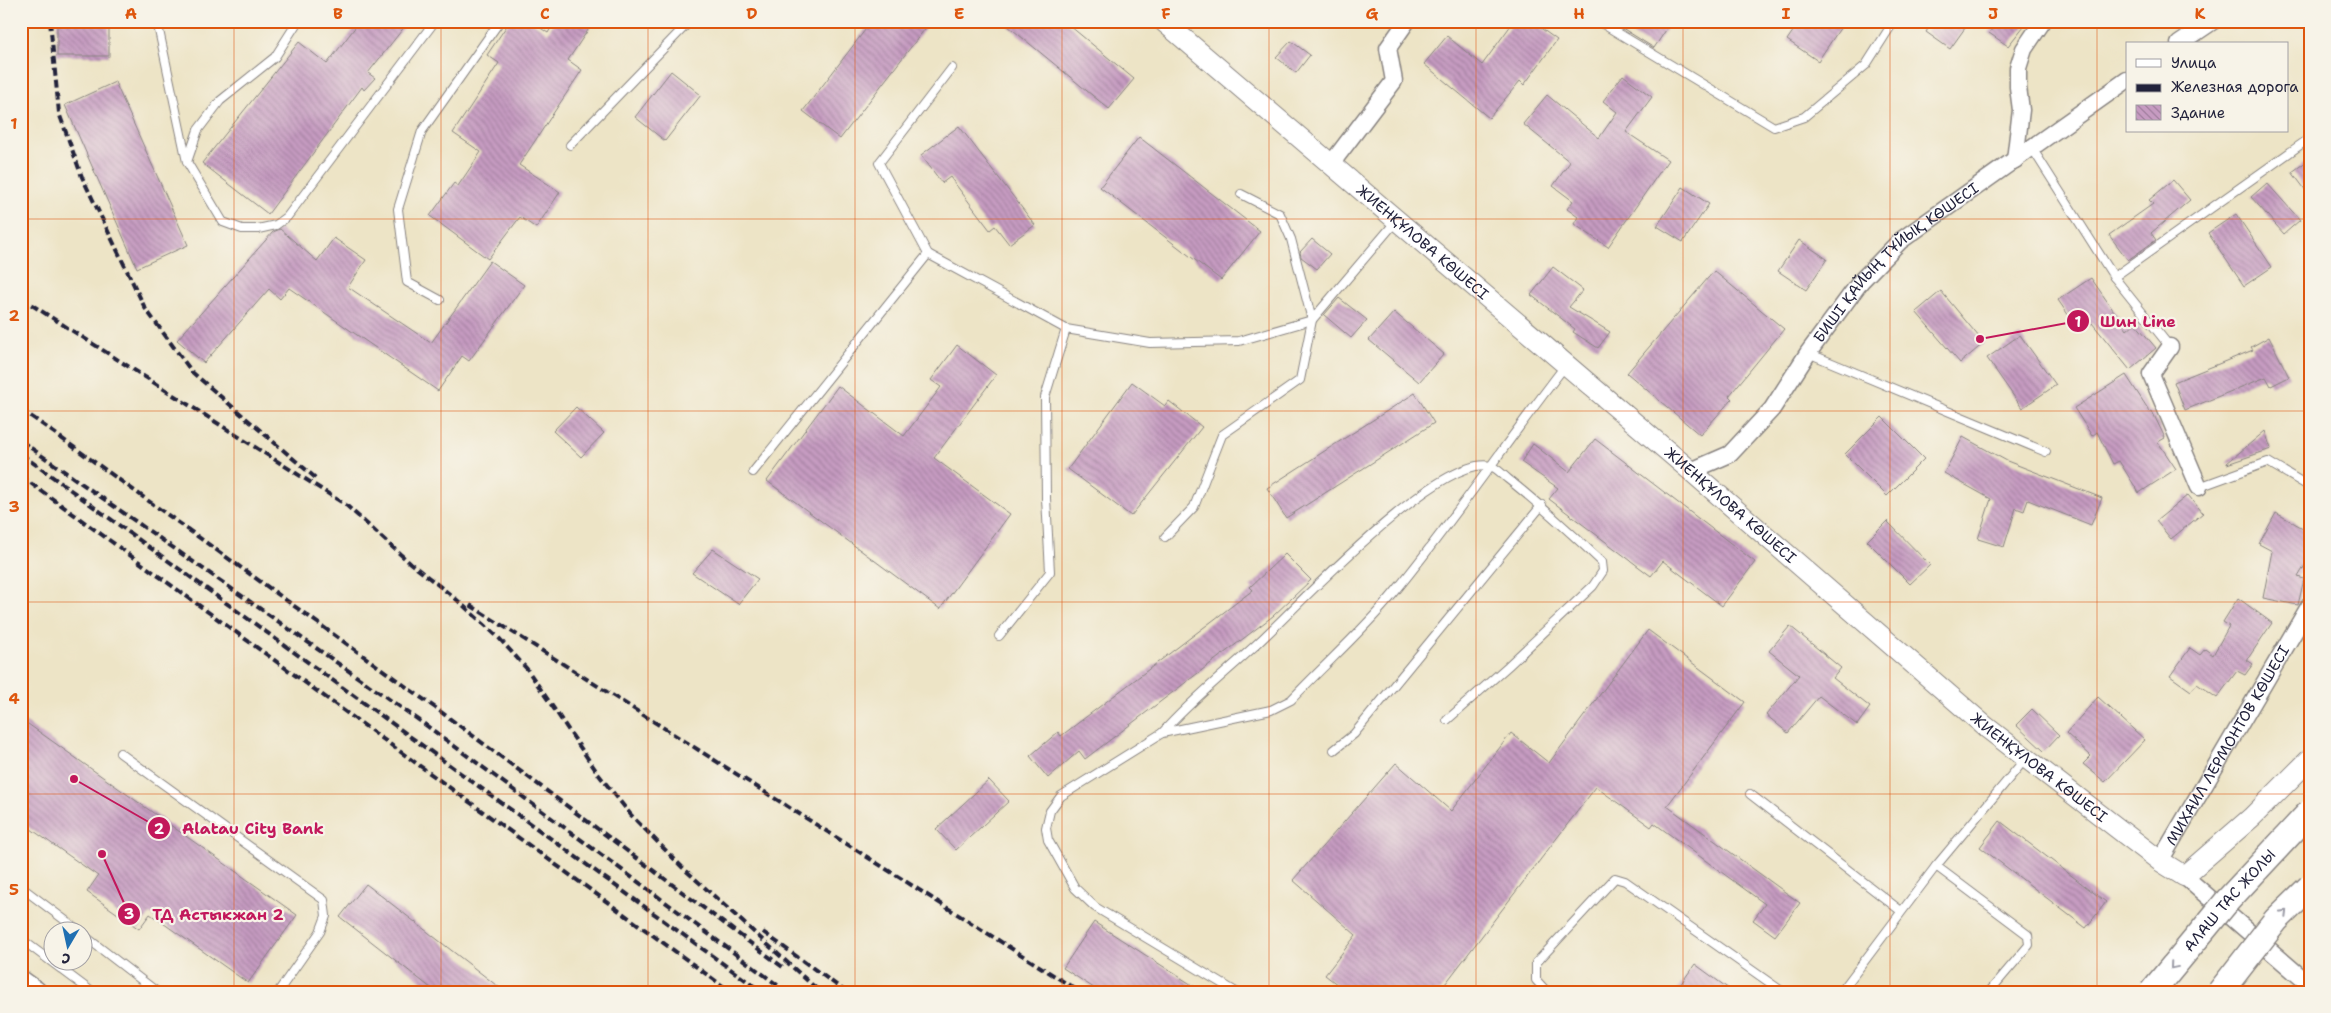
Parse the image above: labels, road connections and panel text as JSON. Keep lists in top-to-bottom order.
{
  "streets": {
    "main road": ["АЛАШ ТАС ЖОЛЫ"],
    "street": ["ЖИЕНҚҰЛОВА КӨШЕСІ", "БИШІ ҚАЙЫҢ ТҰЙЫҚ КӨШЕСІ", "МИХАИЛ ЛЕРМОНТОВ КӨШЕСІ"]
  },
  "crossings": [
    ["ЖИЕНҚҰЛОВА КӨШЕСІ", "БИШІ ҚАЙЫҢ ТҰЙЫҚ КӨШЕСІ"],
    ["ЖИЕНҚҰЛОВА КӨШЕСІ", "МИХАИЛ ЛЕРМОНТОВ КӨШЕСІ"]
  ],
  "places": ["Шин Line", "Alatau City Bank", "ТД Астыкжан 2"],
  "legend": ["Улица", "Железная дорога", "Здание"],
  "north": "bottom",
  "grid": {
    "columns": [
      "A",
      "B",
      "C",
      "D",
      "E",
      "F",
      "G",
      "H",
      "I",
      "J",
      "K"
    ],
    "rows": [
      "1",
      "2",
      "3",
      "4",
      "5"
    ]
  }
}
